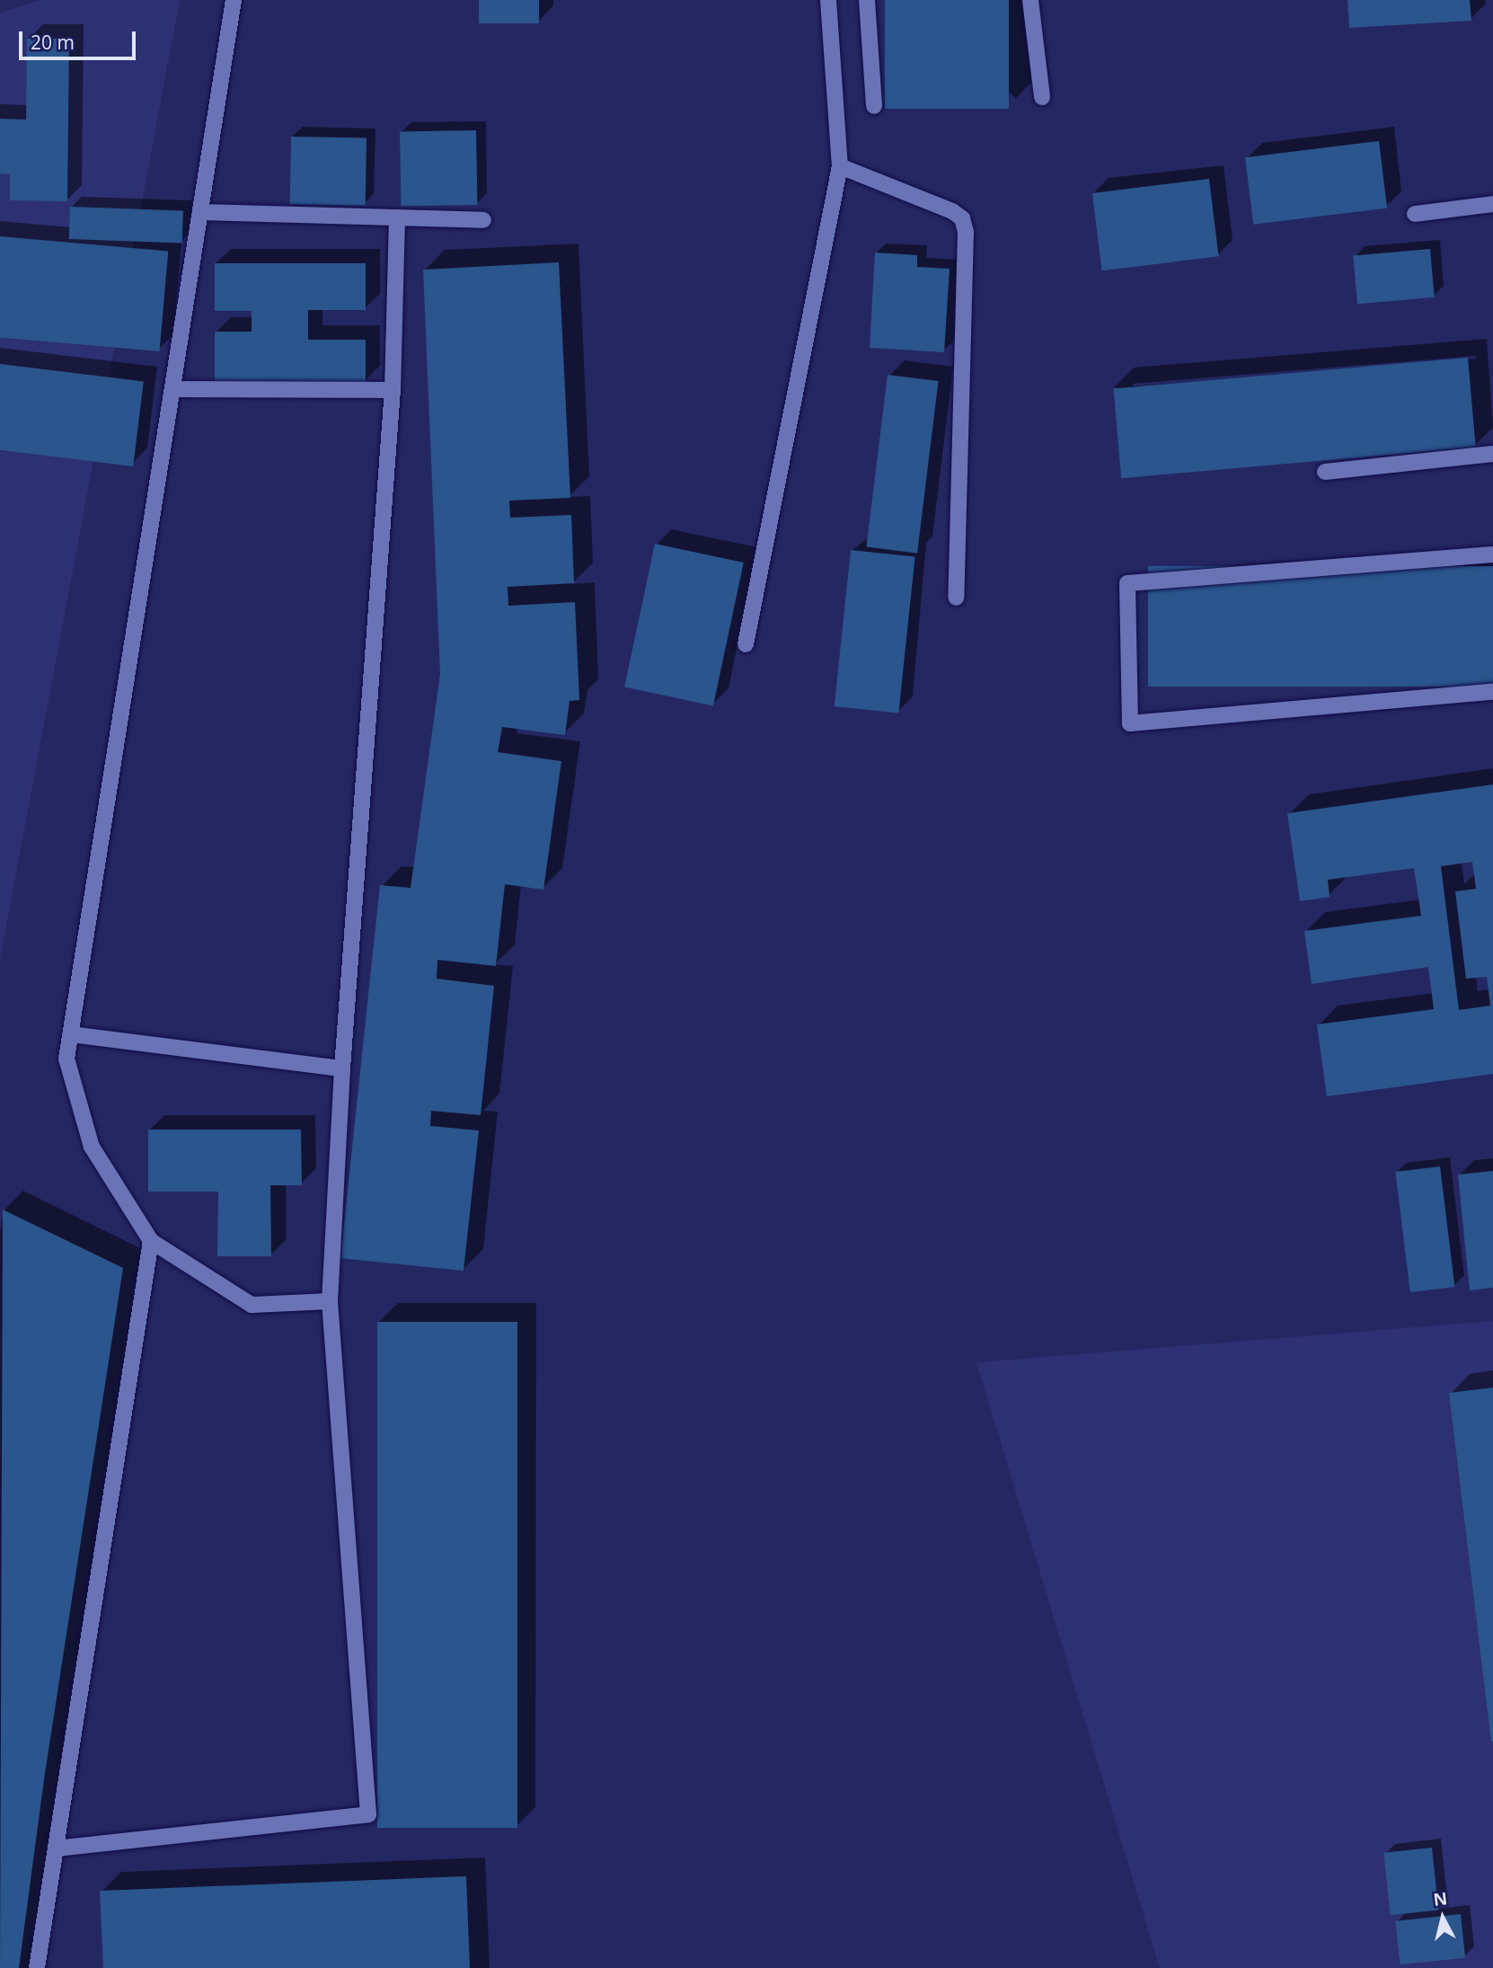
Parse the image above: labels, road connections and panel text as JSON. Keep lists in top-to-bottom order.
{
  "scale_bar": "20 m",
  "north": "top"
}
